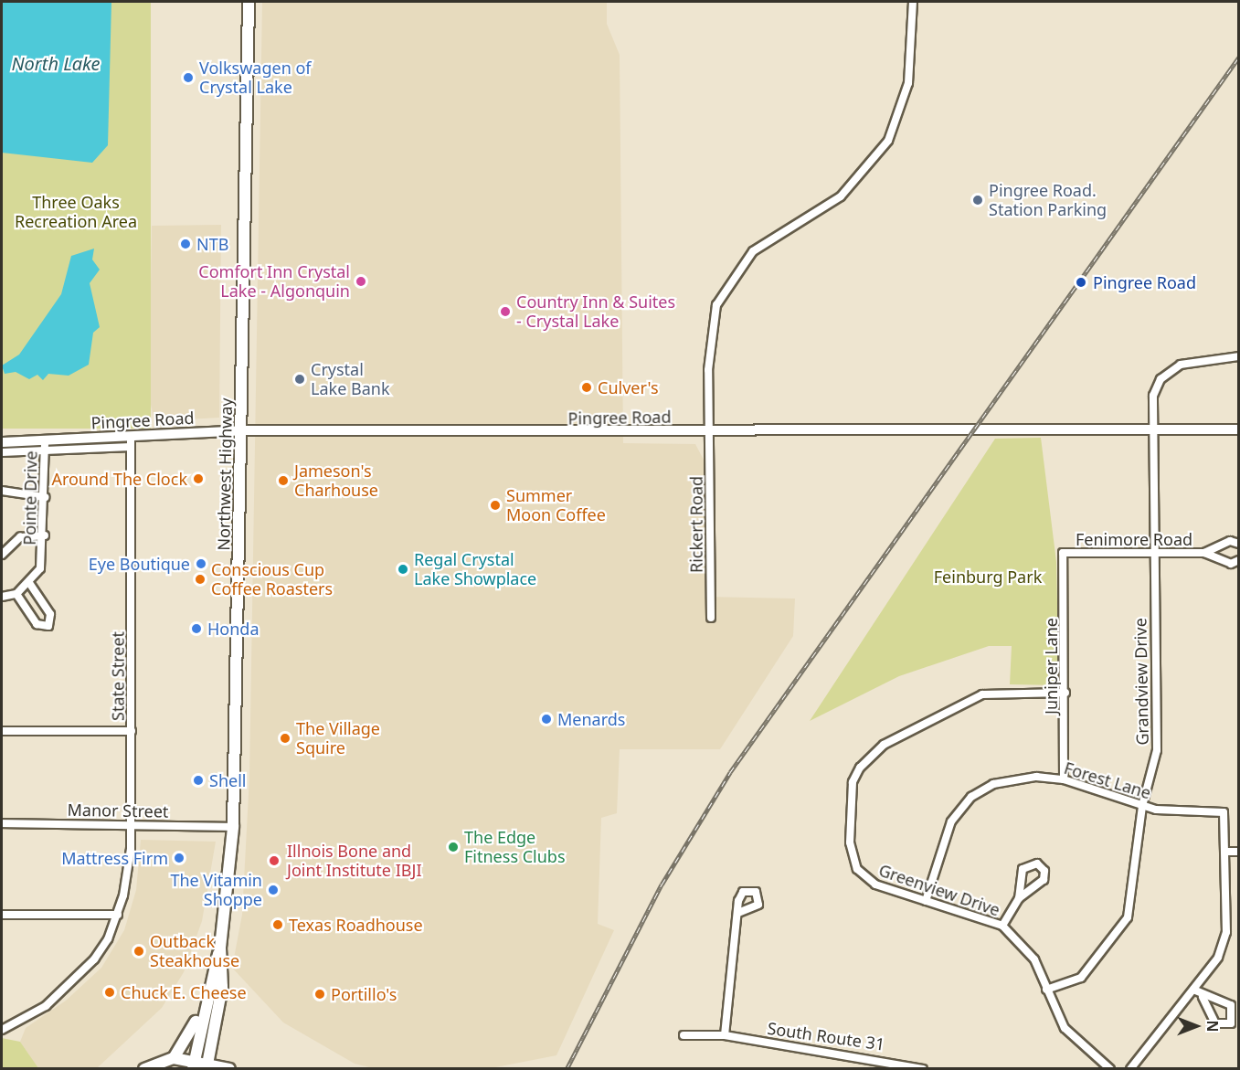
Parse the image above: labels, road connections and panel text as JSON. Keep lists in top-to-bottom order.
{
  "streets": {
    "main road": ["Northwest Highway"],
    "street": [
      "Pingree Road",
      "Pointe Drive",
      "Rickert Road",
      "Fenimore Road",
      "Juniper Lane",
      "State Street",
      "Grandview Drive",
      "Forest Lane",
      "Manor Street",
      "Greenview Drive",
      "South Route 31"
    ]
  },
  "crossings": [
    ["Pingree Road", "Northwest Highway"],
    ["Pingree Road", "Pointe Drive"],
    ["Pingree Road", "Rickert Road"],
    ["Pingree Road", "State Street"],
    ["Pingree Road", "Grandview Drive"],
    ["Northwest Highway", "Manor Street"],
    ["Fenimore Road", "Juniper Lane"],
    ["Fenimore Road", "Grandview Drive"],
    ["Juniper Lane", "Forest Lane"],
    ["Juniper Lane", "Greenview Drive"],
    ["State Street", "Manor Street"],
    ["Grandview Drive", "Forest Lane"],
    ["Grandview Drive", "Greenview Drive"],
    ["Forest Lane", "Greenview Drive"]
  ],
  "water": ["North Lake"],
  "parks": ["Three Oaks Recreation Area", "Feinburg Park"],
  "places": [
    "Volkswagen of Crystal Lake",
    "Pingree Road. Station Parking",
    "NTB",
    "Comfort Inn Crystal Lake - Algonquin",
    "Pingree Road",
    "Country Inn & Suites - Crystal Lake",
    "Crystal Lake Bank",
    "Culver's",
    "Around The Clock",
    "Jameson's Charhouse",
    "Summer Moon Coffee",
    "Eye Boutique",
    "Regal Crystal Lake Showplace",
    "Conscious Cup Coffee Roasters",
    "Honda",
    "Menards",
    "The Village Squire",
    "Shell",
    "The Edge Fitness Clubs",
    "Mattress Firm",
    "Illnois Bone and Joint Institute IBJI",
    "The Vitamin Shoppe",
    "Texas Roadhouse",
    "Outback Steakhouse",
    "Chuck E. Cheese",
    "Portillo's"
  ],
  "north": "right"
}
